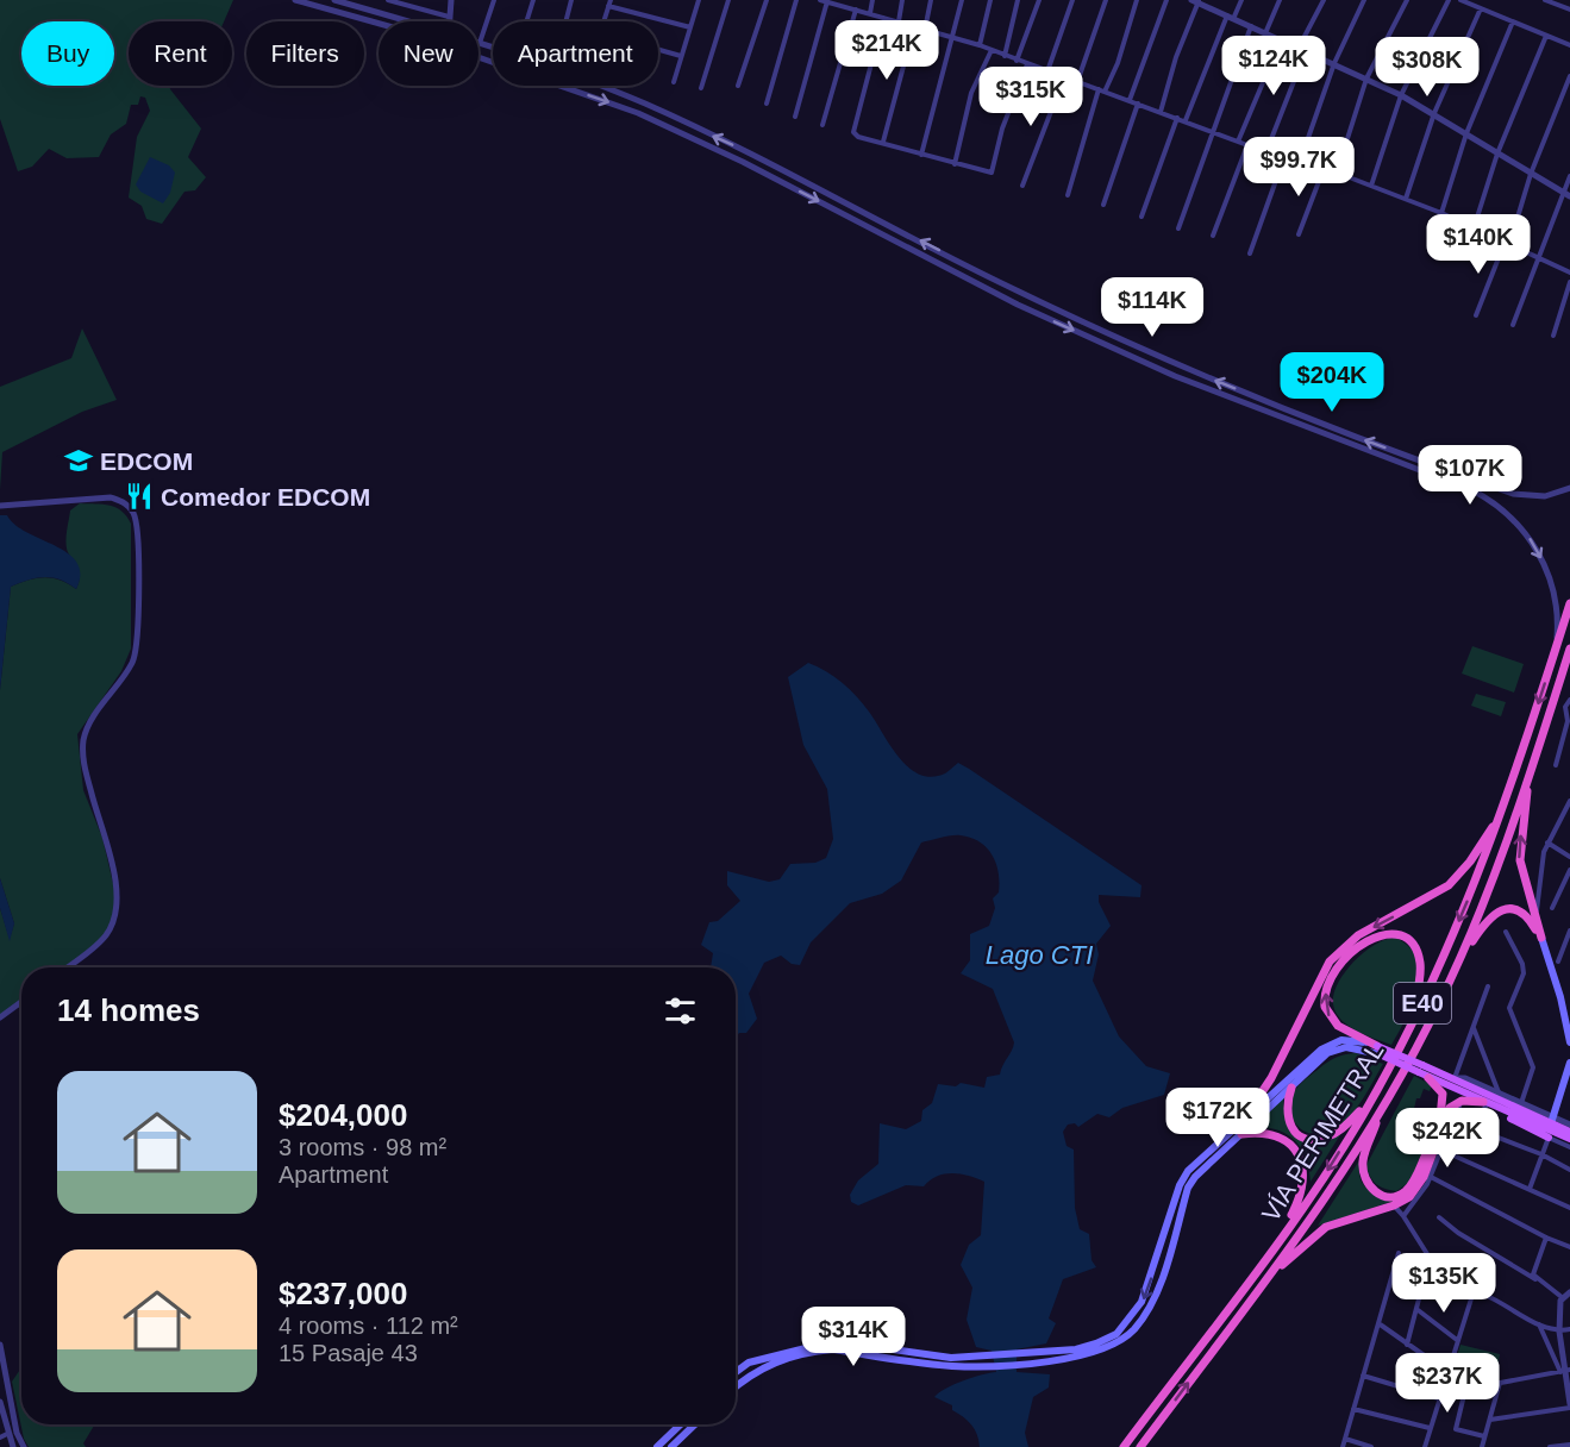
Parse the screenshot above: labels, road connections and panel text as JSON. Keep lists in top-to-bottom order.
{
  "streets": {
    "highway": ["E40", "VÍA PERIMETRAL"]
  },
  "water": ["Lago CTI"],
  "places": {
    "school or university": ["EDCOM"],
    "restaurant": ["Comedor EDCOM"]
  },
  "page": {
    "price": [
      "$214K",
      "$124K",
      "$308K",
      "$315K",
      "$99.7K",
      "$140K",
      "$114K",
      "$204K",
      "$107K",
      "$172K",
      "$242K",
      "$135K",
      "$314K",
      "$237K"
    ],
    "chip": [
      "Buy",
      "Rent",
      "Filters",
      "New",
      "Apartment"
    ],
    "heading": "14 homes",
    "list": [
      {
        "name": "$204,000",
        "note": "3 rooms · 98 m² · Apartment"
      },
      {
        "name": "$237,000",
        "note": "4 rooms · 112 m² · 15 Pasaje 43"
      }
    ]
  }
}
